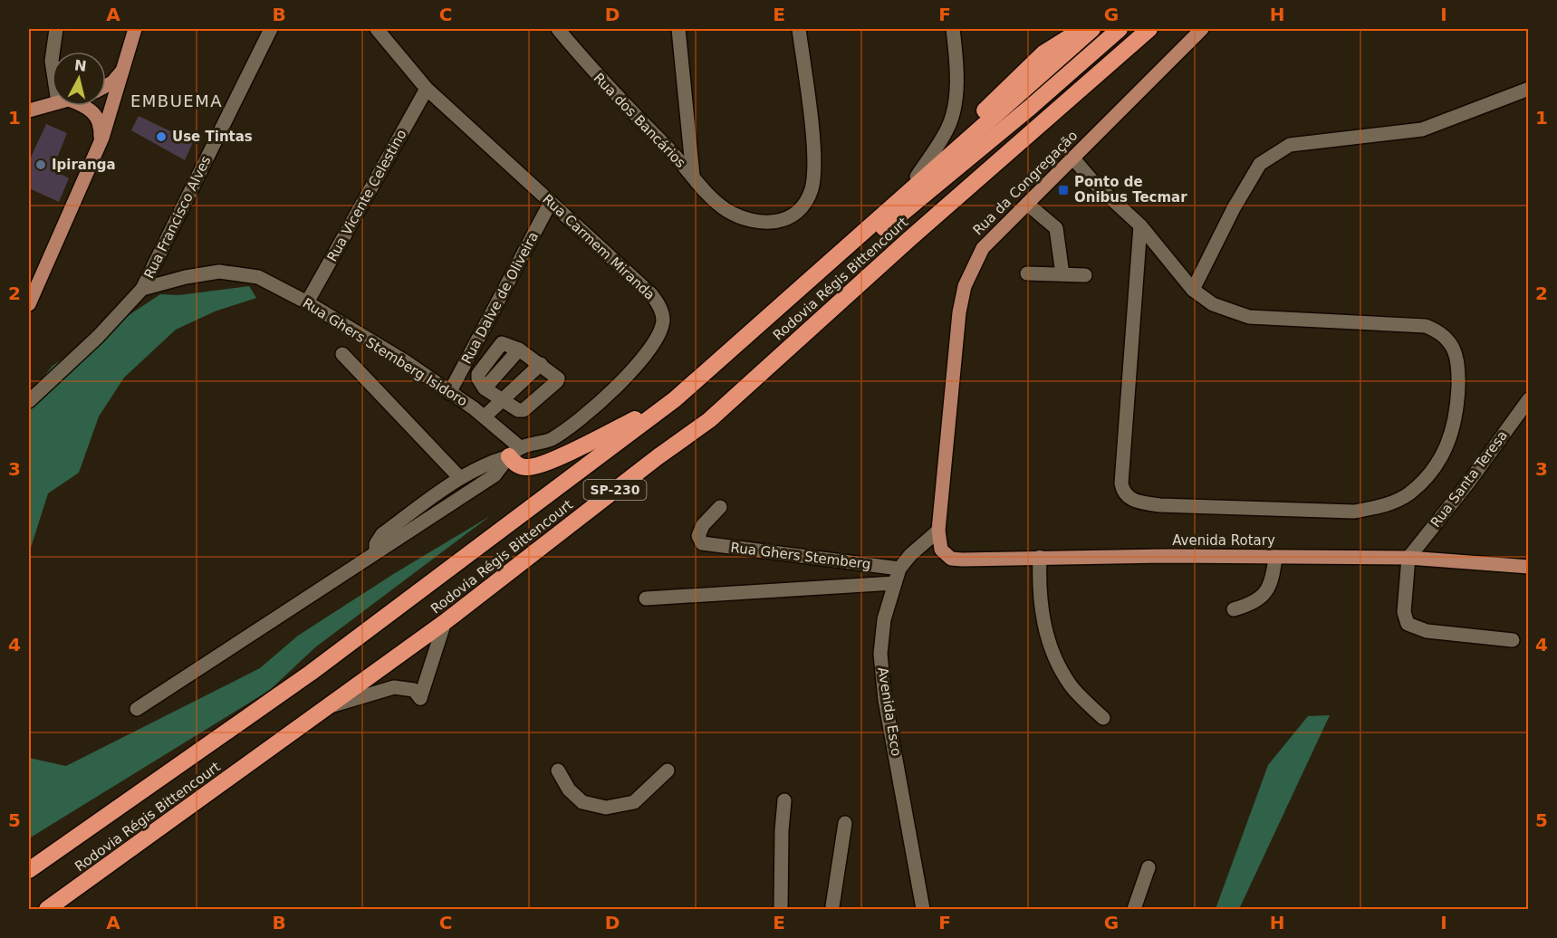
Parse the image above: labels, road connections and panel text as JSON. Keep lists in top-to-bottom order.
{
  "streets": {
    "highway": ["Rodovia Régis Bittencourt", "SP-230"],
    "main road": ["Rua da Congregação", "Avenida Rotary"],
    "street": [
      "Rua dos Bancários",
      "Rua Vicente Celestino",
      "Rua Francisco Alves",
      "Rua Carmem Miranda",
      "Rua Dalve de Oliveira",
      "Rua Ghers Stemberg Isidoro",
      "Rua Santa Teresa",
      "Rua Ghers Stemberg",
      "Avenida Esco"
    ]
  },
  "crossings": [
    ["Rua da Congregação", "Avenida Rotary"],
    ["Rua da Congregação", "Avenida Esco"],
    ["Rua Vicente Celestino", "Rua Carmem Miranda"],
    ["Rua Vicente Celestino", "Rua Ghers Stemberg Isidoro"],
    ["Rua Francisco Alves", "Rua Ghers Stemberg Isidoro"],
    ["Rua Carmem Miranda", "Rua Dalve de Oliveira"],
    ["Rua Carmem Miranda", "Rua Ghers Stemberg Isidoro"],
    ["Rua Dalve de Oliveira", "Rua Ghers Stemberg Isidoro"],
    ["Rua Santa Teresa", "Avenida Rotary"],
    ["Avenida Rotary", "Avenida Esco"],
    ["Rua Ghers Stemberg", "Avenida Esco"]
  ],
  "districts": ["EMBUEMA"],
  "places": {
    "other": ["Use Tintas", "Ipiranga"],
    "transit": ["Ponto de Onibus Tecmar"]
  },
  "north": "top",
  "grid": {
    "columns": [
      "A",
      "B",
      "C",
      "D",
      "E",
      "F",
      "G",
      "H",
      "I"
    ],
    "rows": [
      "1",
      "2",
      "3",
      "4",
      "5"
    ]
  }
}
